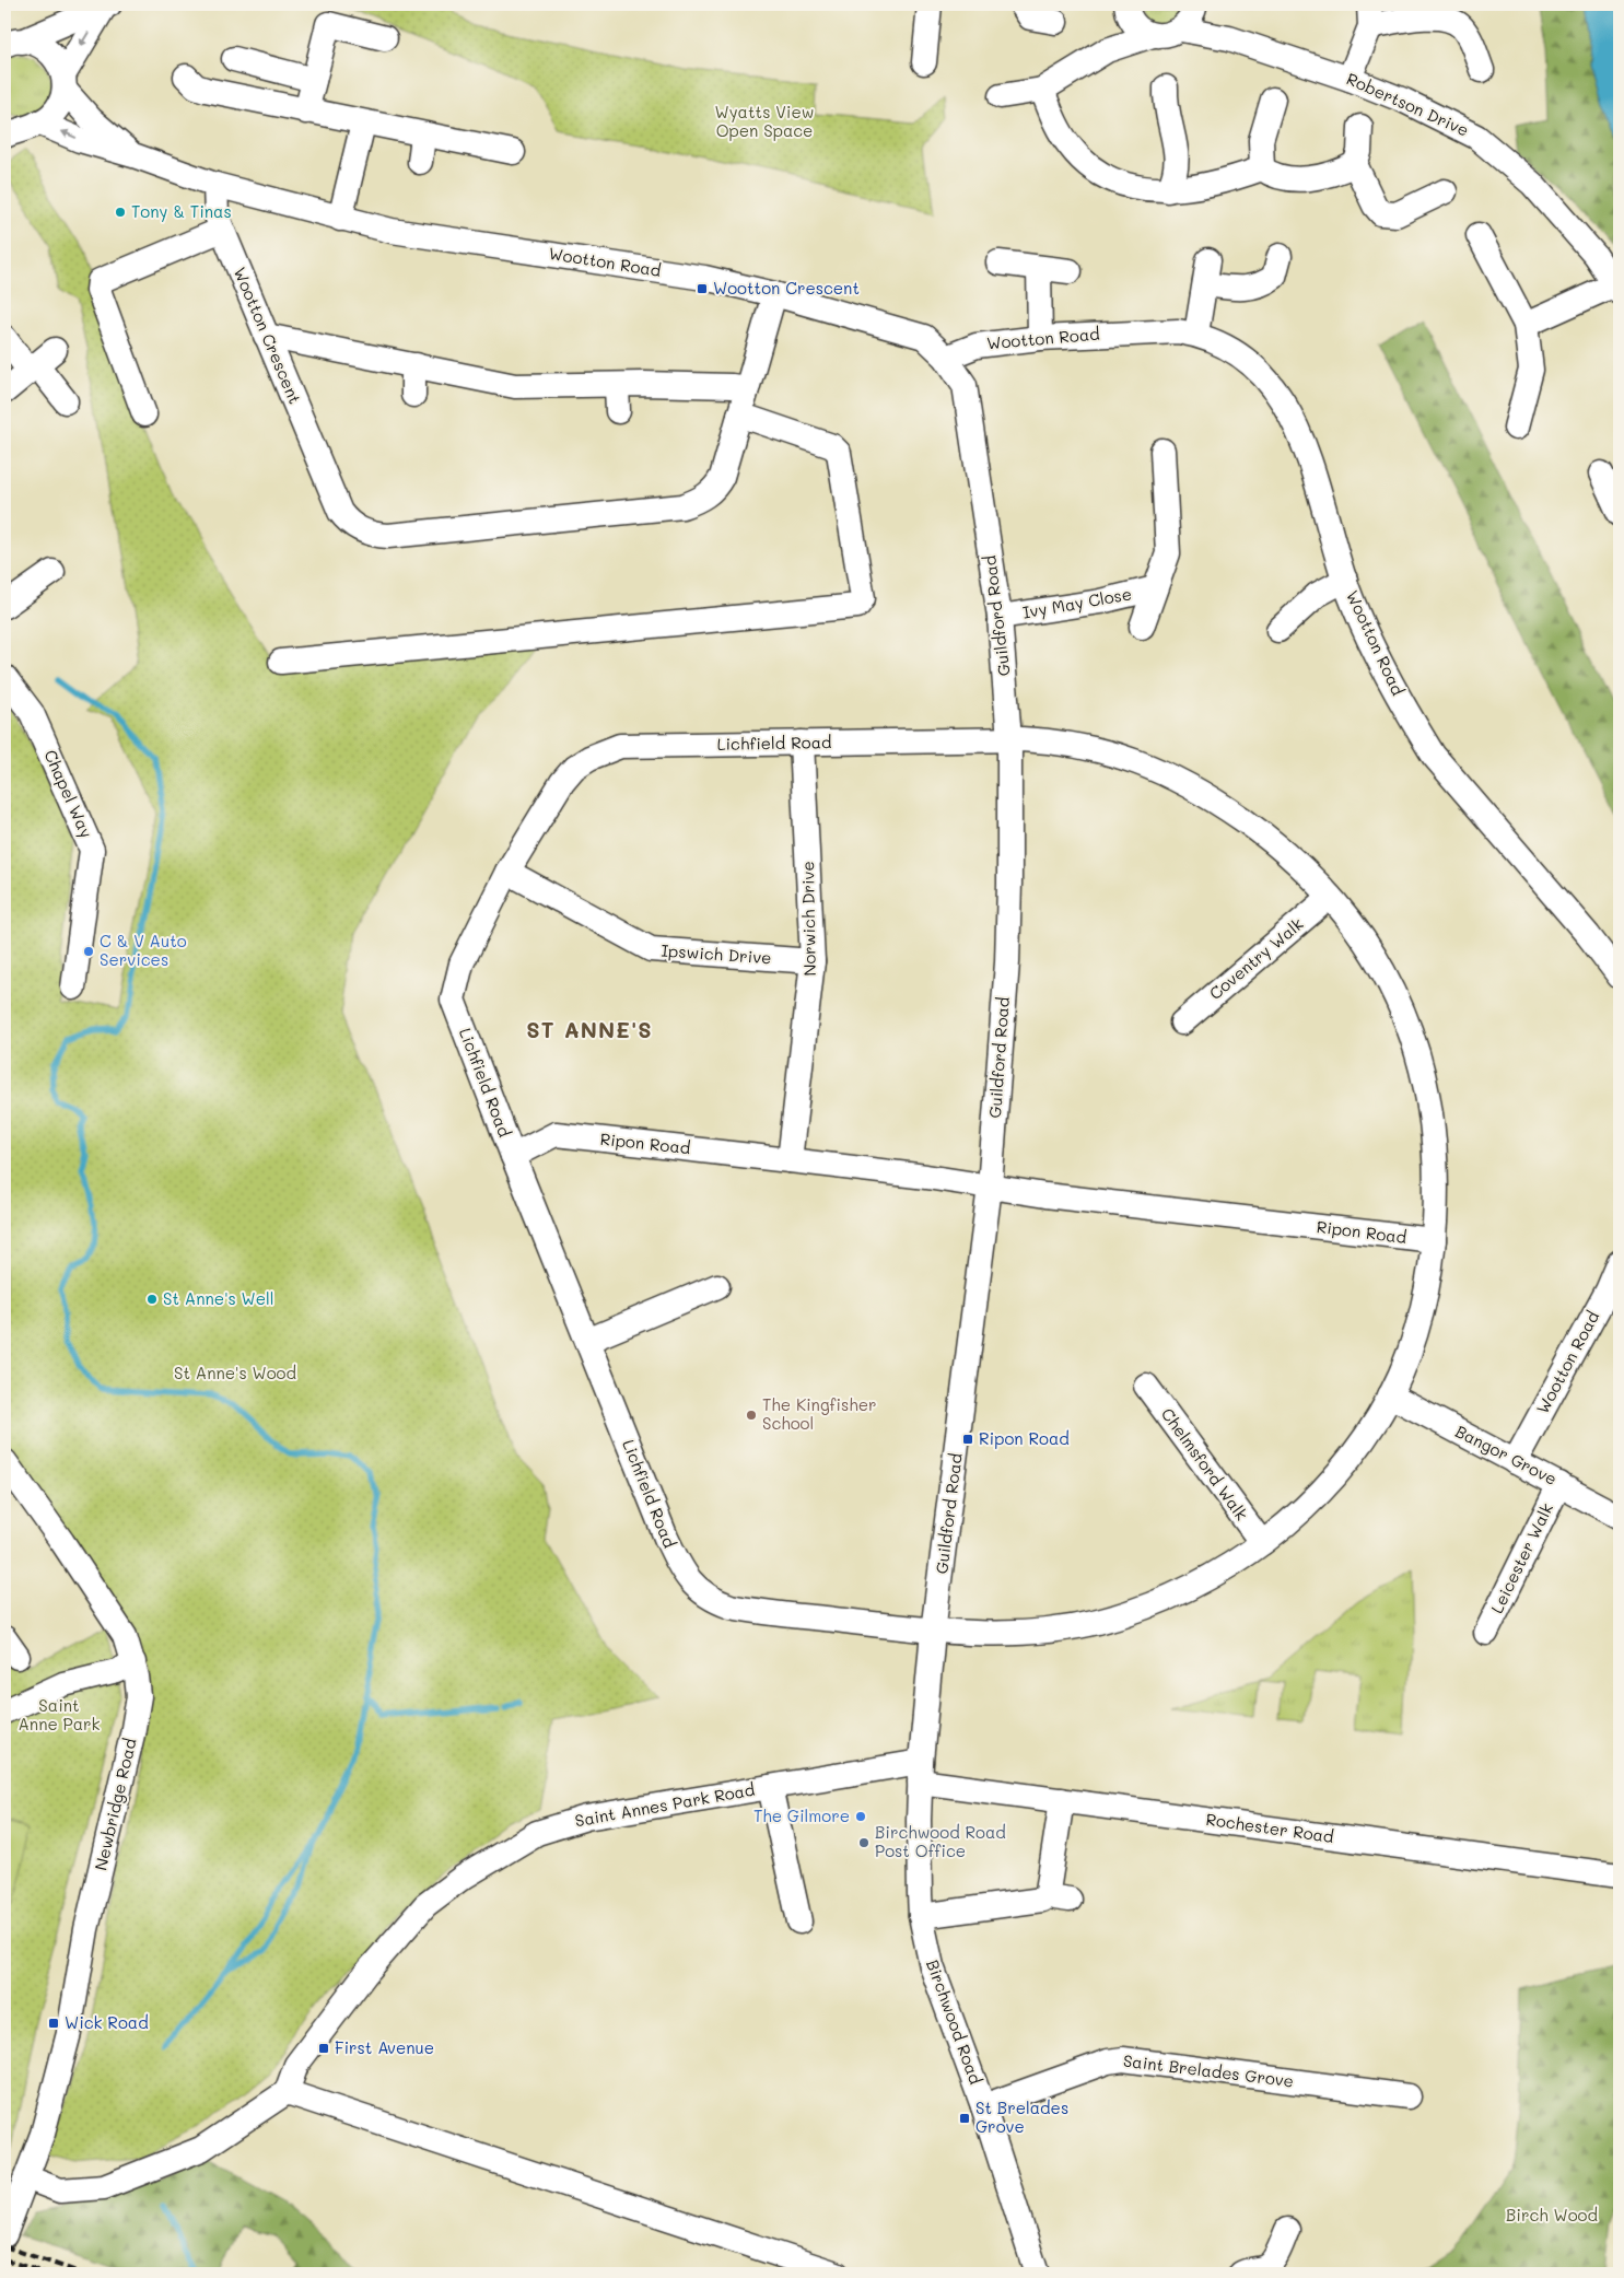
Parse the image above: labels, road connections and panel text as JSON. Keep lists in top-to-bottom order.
{
  "streets": {
    "street": [
      "Robertson Drive",
      "Wootton Road",
      "Wootton Crescent",
      "Ivy May Close",
      "Guildford Road",
      "Lichfield Road",
      "Chapel Way",
      "Norwich Drive",
      "Ipswich Drive",
      "Coventry Walk",
      "Ripon Road",
      "Bangor Grove",
      "Chelmsford Walk",
      "Leicester Walk",
      "Newbridge Road",
      "Saint Annes Park Road",
      "Rochester Road",
      "Birchwood Road",
      "Saint Brelades Grove"
    ]
  },
  "crossings": [
    ["Wootton Road", "Wootton Crescent"],
    ["Wootton Road", "Guildford Road"],
    ["Wootton Road", "Bangor Grove"],
    ["Ivy May Close", "Guildford Road"],
    ["Guildford Road", "Lichfield Road"],
    ["Guildford Road", "Ripon Road"],
    ["Guildford Road", "Saint Annes Park Road"],
    ["Guildford Road", "Rochester Road"],
    ["Guildford Road", "Birchwood Road"],
    ["Lichfield Road", "Norwich Drive"],
    ["Lichfield Road", "Ipswich Drive"],
    ["Lichfield Road", "Coventry Walk"],
    ["Lichfield Road", "Ripon Road"],
    ["Lichfield Road", "Bangor Grove"],
    ["Lichfield Road", "Chelmsford Walk"],
    ["Norwich Drive", "Ipswich Drive"],
    ["Norwich Drive", "Ripon Road"],
    ["Bangor Grove", "Leicester Walk"],
    ["Saint Annes Park Road", "Rochester Road"],
    ["Saint Annes Park Road", "Birchwood Road"],
    ["Rochester Road", "Birchwood Road"],
    ["Birchwood Road", "Saint Brelades Grove"]
  ],
  "districts": ["ST ANNE'S"],
  "parks": [
    "Wyatts View Open Space",
    "St Anne's Wood",
    "Saint Anne Park",
    "Birch Wood"
  ],
  "places": {
    "other": [
      "Tony & Tinas",
      "C & V Auto Services",
      "St Anne's Well",
      "The Kingfisher School",
      "The Gilmore",
      "Birchwood Road Post Office"
    ],
    "transit": [
      "Wootton Crescent",
      "Ripon Road",
      "Wick Road",
      "First Avenue",
      "St Brelades Grove"
    ]
  }
}
